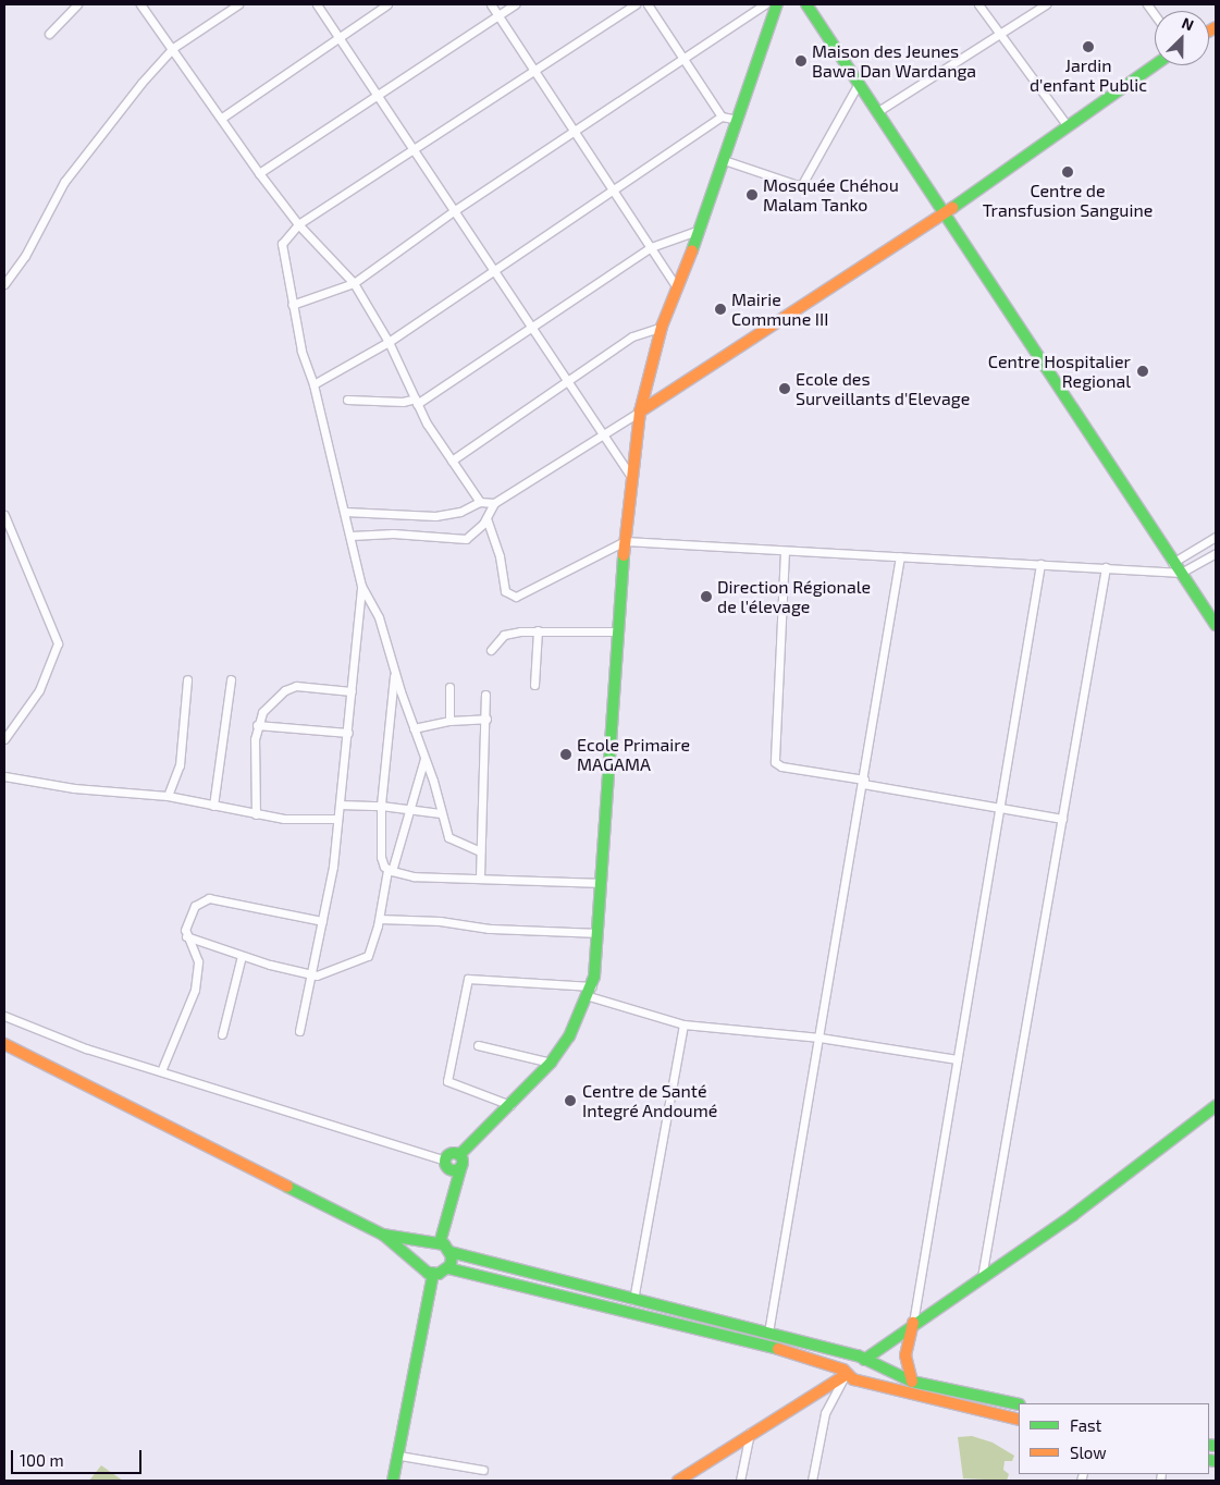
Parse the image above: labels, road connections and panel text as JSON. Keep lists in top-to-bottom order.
{
  "places": [
    "Jardin d'enfant Public",
    "Maison des Jeunes Bawa Dan Wardanga",
    "Centre de Transfusion Sanguine",
    "Mosquée Chéhou Malam Tanko",
    "Mairie Commune III",
    "Centre Hospitalier Regional",
    "Ecole des Surveillants d'Elevage",
    "Direction Régionale de l'élevage",
    "Ecole Primaire MAGAMA",
    "Centre de Santé Integré Andoumé"
  ],
  "legend": ["Fast", "Slow"],
  "scale_bar": "100 m",
  "north": "top right"
}
